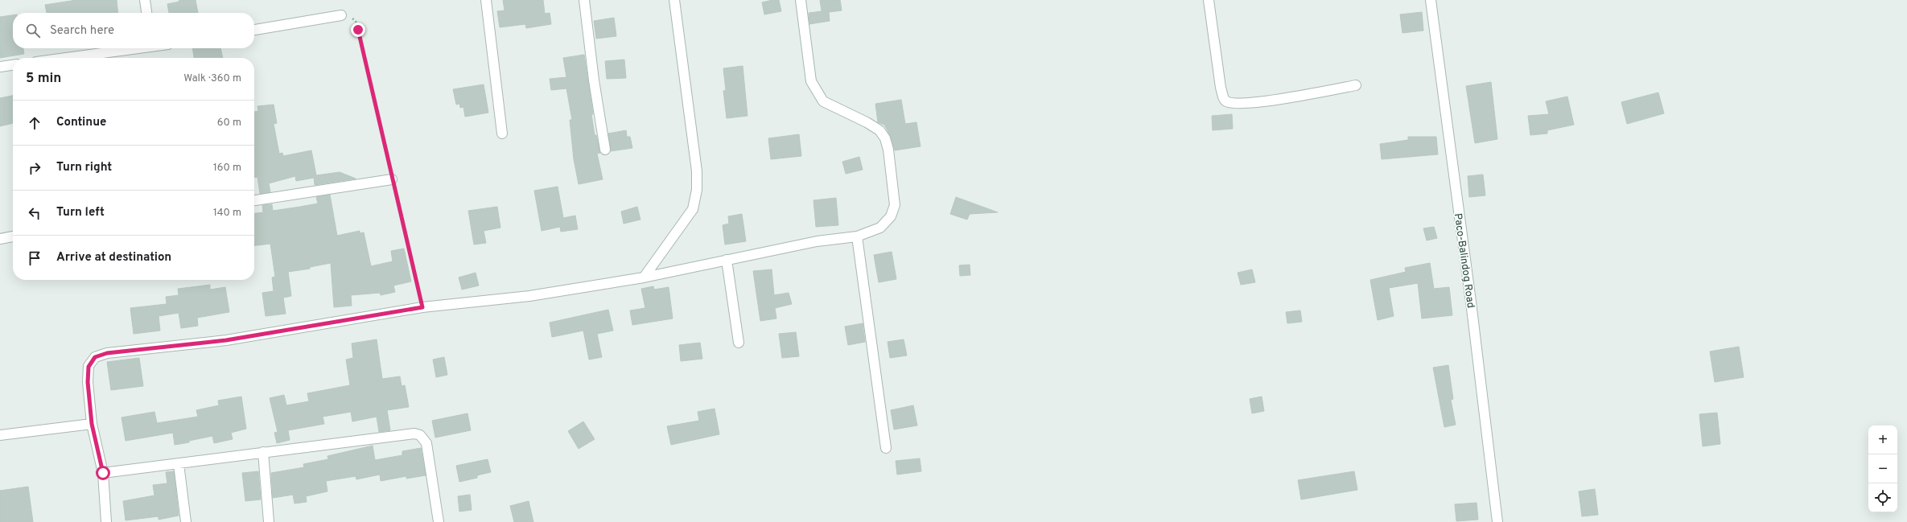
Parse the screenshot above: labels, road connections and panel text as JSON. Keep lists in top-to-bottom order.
{
  "streets": {
    "street": ["Paco-Balindog Road"]
  },
  "page": {
    "search": "Search here",
    "heading": ["5 min", "Walk · 360 m"],
    "list": [
      ["Continue", "60 m"],
      ["Turn right", "160 m"],
      ["Turn left", "140 m"],
      "Arrive at destination"
    ],
    "map_buttons": ["+", "−"]
  }
}
